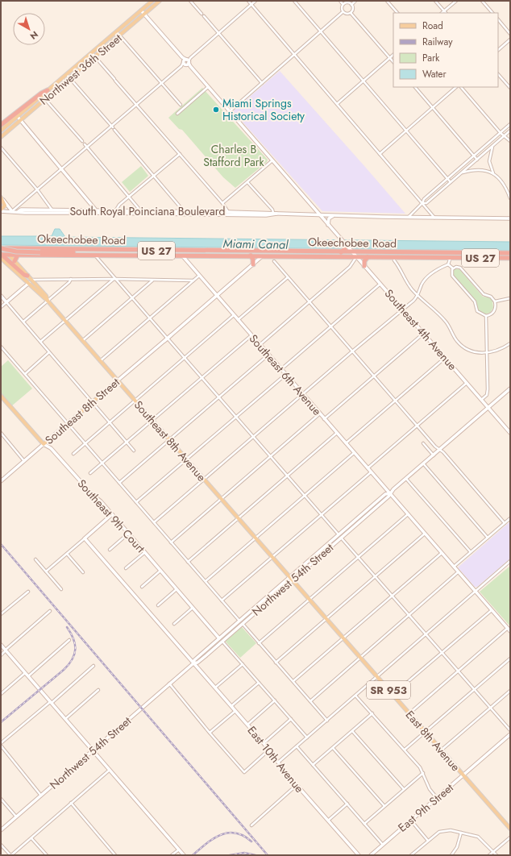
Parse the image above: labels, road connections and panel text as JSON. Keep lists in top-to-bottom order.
{
  "streets": {
    "highway": ["Okeechobee Road", "US 27", "SR 953"],
    "main road": [
      "Northwest 36th Street",
      "Southeast 8th Street",
      "Southeast 8th Avenue",
      "Southeast 9th Court",
      "East 8th Avenue"
    ],
    "street": [
      "South Royal Poinciana Boulevard",
      "Southeast 4th Avenue",
      "Southeast 6th Avenue",
      "Northwest 54th Street",
      "East 10th Avenue",
      "East 9th Street"
    ]
  },
  "crossings": [
    ["Northwest 36th Street", "Southeast 4th Avenue"],
    ["South Royal Poinciana Boulevard", "Southeast 4th Avenue"],
    ["Okeechobee Road", "Southeast 4th Avenue"],
    ["Okeechobee Road", "Southeast 6th Avenue"],
    ["Okeechobee Road", "SR 953"],
    ["Southeast 4th Avenue", "Northwest 54th Street"],
    ["Southeast 6th Avenue", "Northwest 54th Street"],
    ["Southeast 8th Street", "Southeast 8th Avenue"],
    ["Southeast 8th Street", "Southeast 9th Court"],
    ["Southeast 8th Avenue", "Northwest 54th Street"],
    ["Southeast 8th Avenue", "SR 953"],
    ["Southeast 8th Avenue", "East 8th Avenue"],
    ["Southeast 9th Court", "Northwest 54th Street"],
    ["Northwest 54th Street", "East 8th Avenue"],
    ["Northwest 54th Street", "East 10th Avenue"],
    ["East 8th Avenue", "East 9th Street"]
  ],
  "water": ["Miami Canal"],
  "parks": ["Charles B Stafford Park"],
  "places": ["Miami Springs Historical Society"],
  "legend": [
    "Road",
    "Railway",
    "Park",
    "Water"
  ],
  "north": "bottom right"
}
